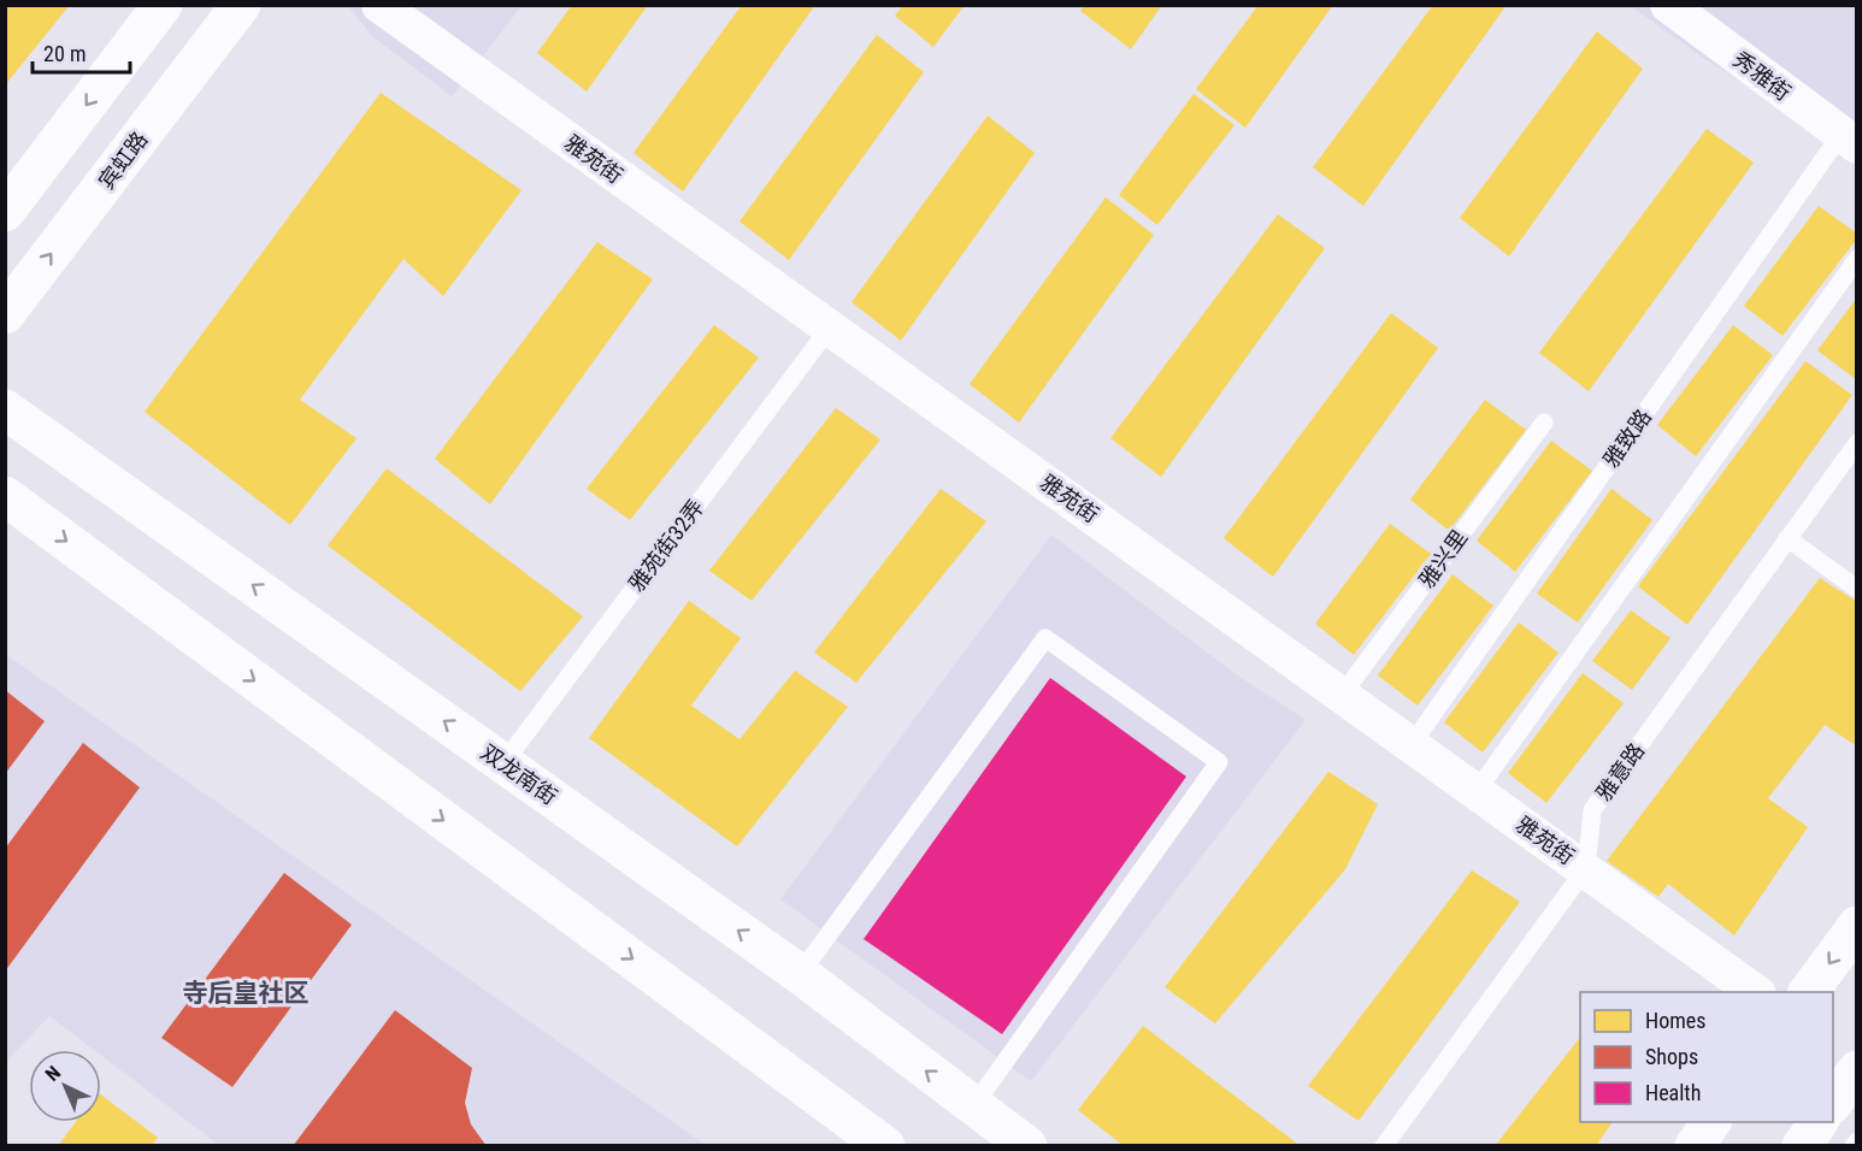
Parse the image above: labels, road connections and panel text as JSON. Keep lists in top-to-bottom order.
{
  "streets": {
    "main road": ["宾虹路", "双龙南街"],
    "street": ["秀雅街", "雅苑街"],
    "lane": [
      "雅致路",
      "雅苑街32弄",
      "雅兴里",
      "雅意路"
    ]
  },
  "crossings": [
    ["秀雅街", "雅致路"],
    ["雅苑街", "雅致路"],
    ["雅苑街", "雅苑街32弄"],
    ["雅苑街", "雅兴里"],
    ["雅苑街", "雅意路"],
    ["雅苑街32弄", "双龙南街"]
  ],
  "districts": ["寺后皇社区"],
  "legend": ["Homes", "Shops", "Health"],
  "scale_bar": "20 m",
  "north": "top left"
}
